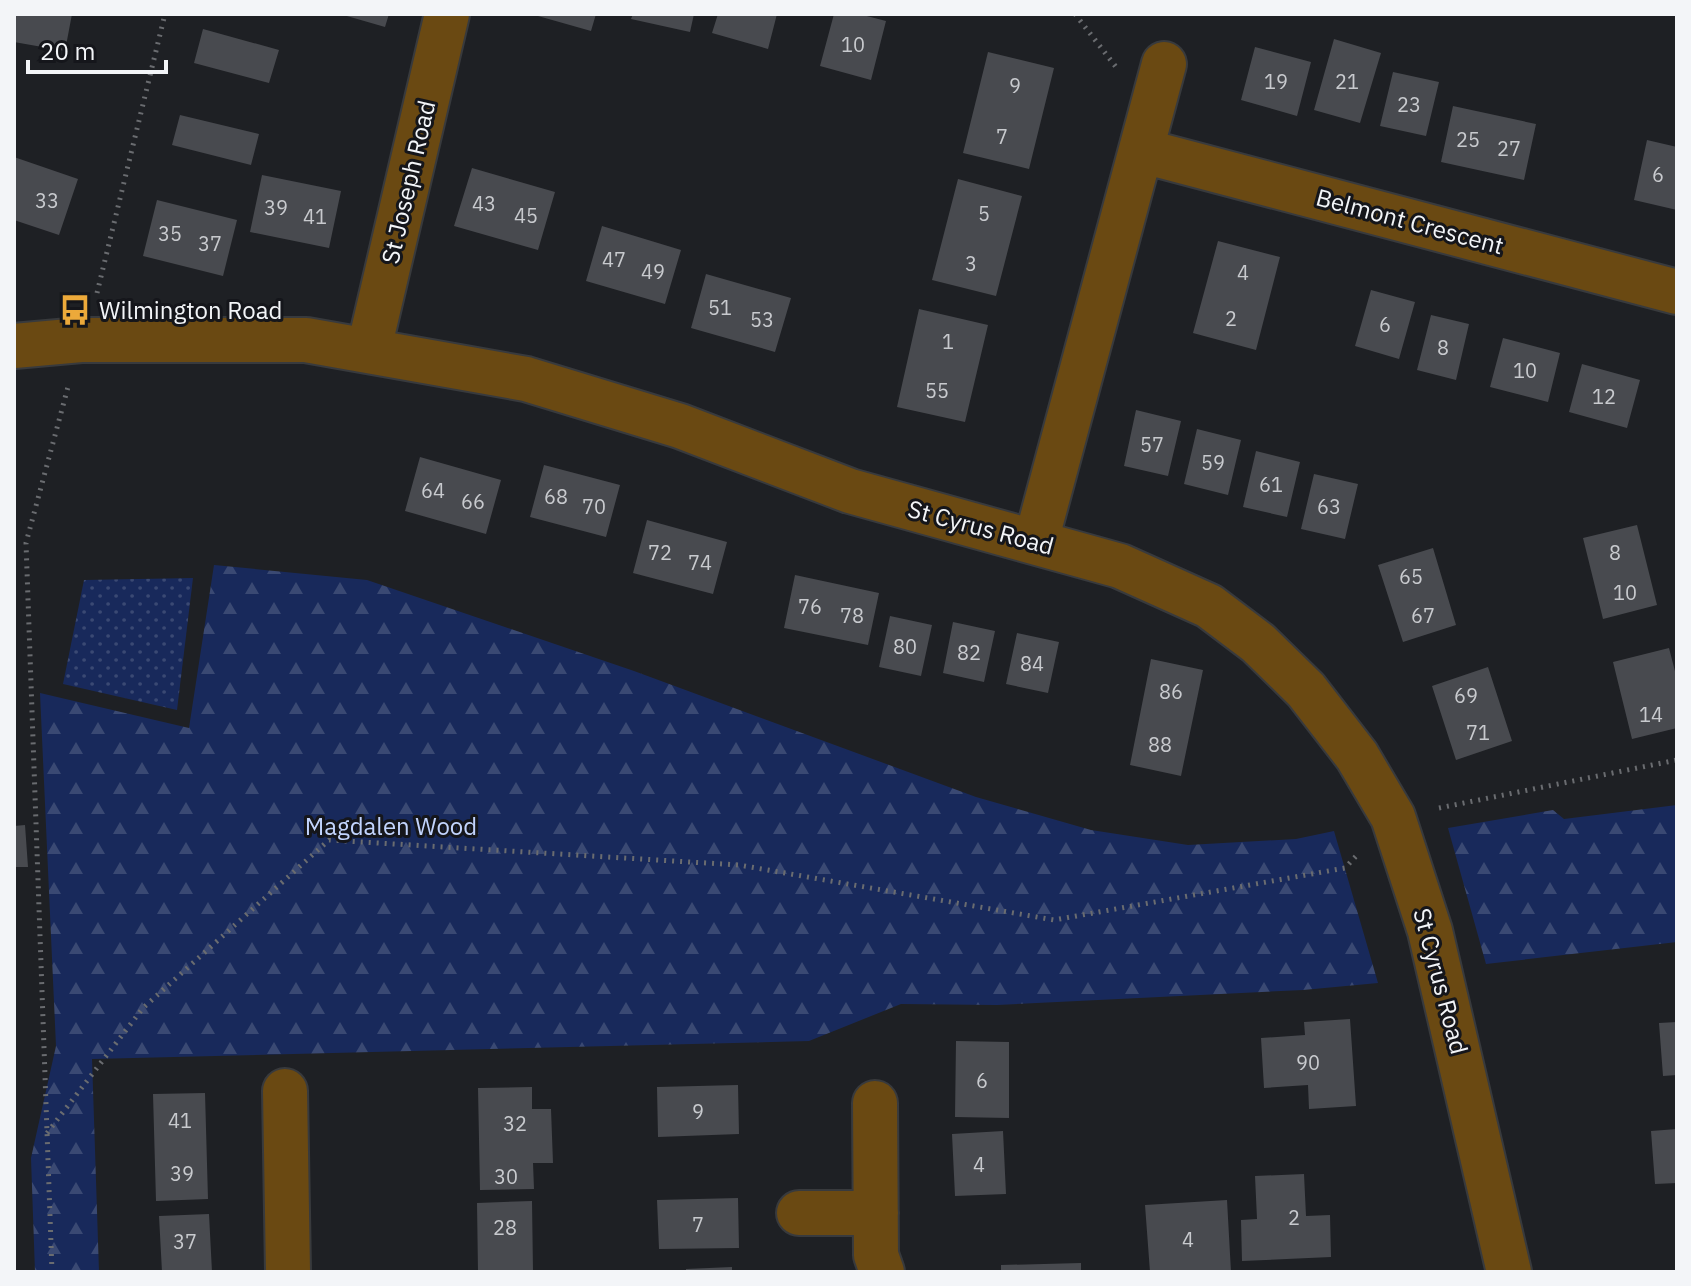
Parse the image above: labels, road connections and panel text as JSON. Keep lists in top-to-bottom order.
{
  "streets": {
    "street": ["St Joseph Road", "Belmont Crescent", "St Cyrus Road"]
  },
  "crossings": [
    ["St Joseph Road", "St Cyrus Road"]
  ],
  "parks": ["Magdalen Wood"],
  "places": {
    "bus stop": ["Wilmington Road"]
  },
  "house_numbers": [
    "10",
    "19",
    "21",
    "9",
    "23",
    "7",
    "25",
    "27",
    "6",
    "33",
    "43",
    "39",
    "5",
    "45",
    "41",
    "35",
    "37",
    "47",
    "3",
    "49",
    "4",
    "51",
    "2",
    "53",
    "6",
    "1",
    "8",
    "10",
    "55",
    "12",
    "57",
    "59",
    "61",
    "64",
    "68",
    "66",
    "70",
    "63",
    "72",
    "8",
    "74",
    "65",
    "10",
    "76",
    "78",
    "67",
    "80",
    "82",
    "84",
    "86",
    "69",
    "14",
    "71",
    "88",
    "90",
    "6",
    "9",
    "41",
    "32",
    "4",
    "39",
    "30",
    "2",
    "7",
    "28",
    "4",
    "37"
  ],
  "scale_bar": "20 m"
}
